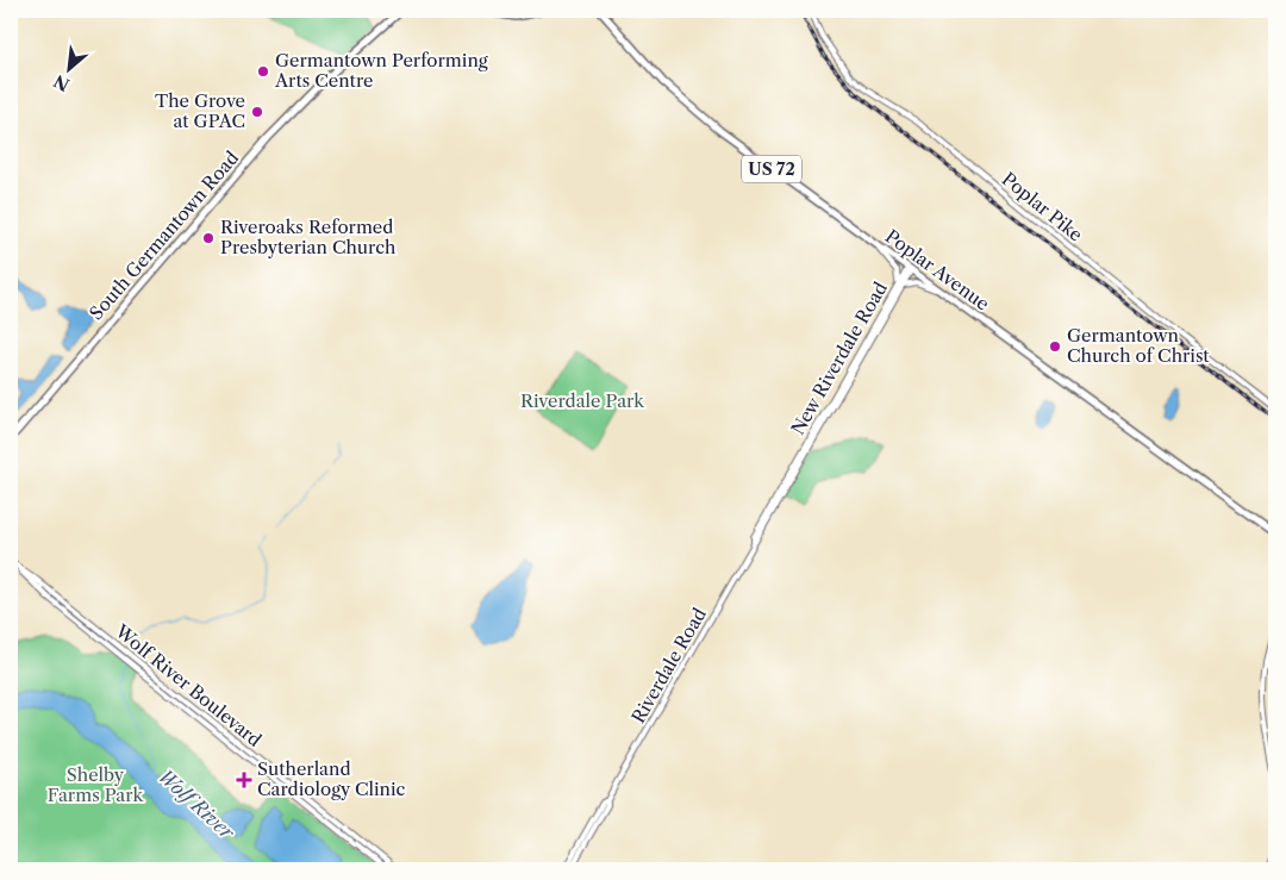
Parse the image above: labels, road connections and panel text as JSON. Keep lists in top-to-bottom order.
{
  "streets": {
    "main road": [
      "US 72",
      "Poplar Pike",
      "South Germantown Road",
      "Poplar Avenue",
      "New Riverdale Road",
      "Riverdale Road",
      "Wolf River Boulevard"
    ]
  },
  "crossings": [
    ["Poplar Avenue", "New Riverdale Road"],
    ["New Riverdale Road", "Riverdale Road"]
  ],
  "water": ["Wolf River"],
  "parks": ["Riverdale Park", "Shelby Farms Park"],
  "places": {
    "other": [
      "Germantown Performing Arts Centre",
      "The Grove at GPAC",
      "Riveroaks Reformed Presbyterian Church",
      "Germantown Church of Christ"
    ],
    "health": ["Sutherland Cardiology Clinic"]
  },
  "north": "bottom left"
}
